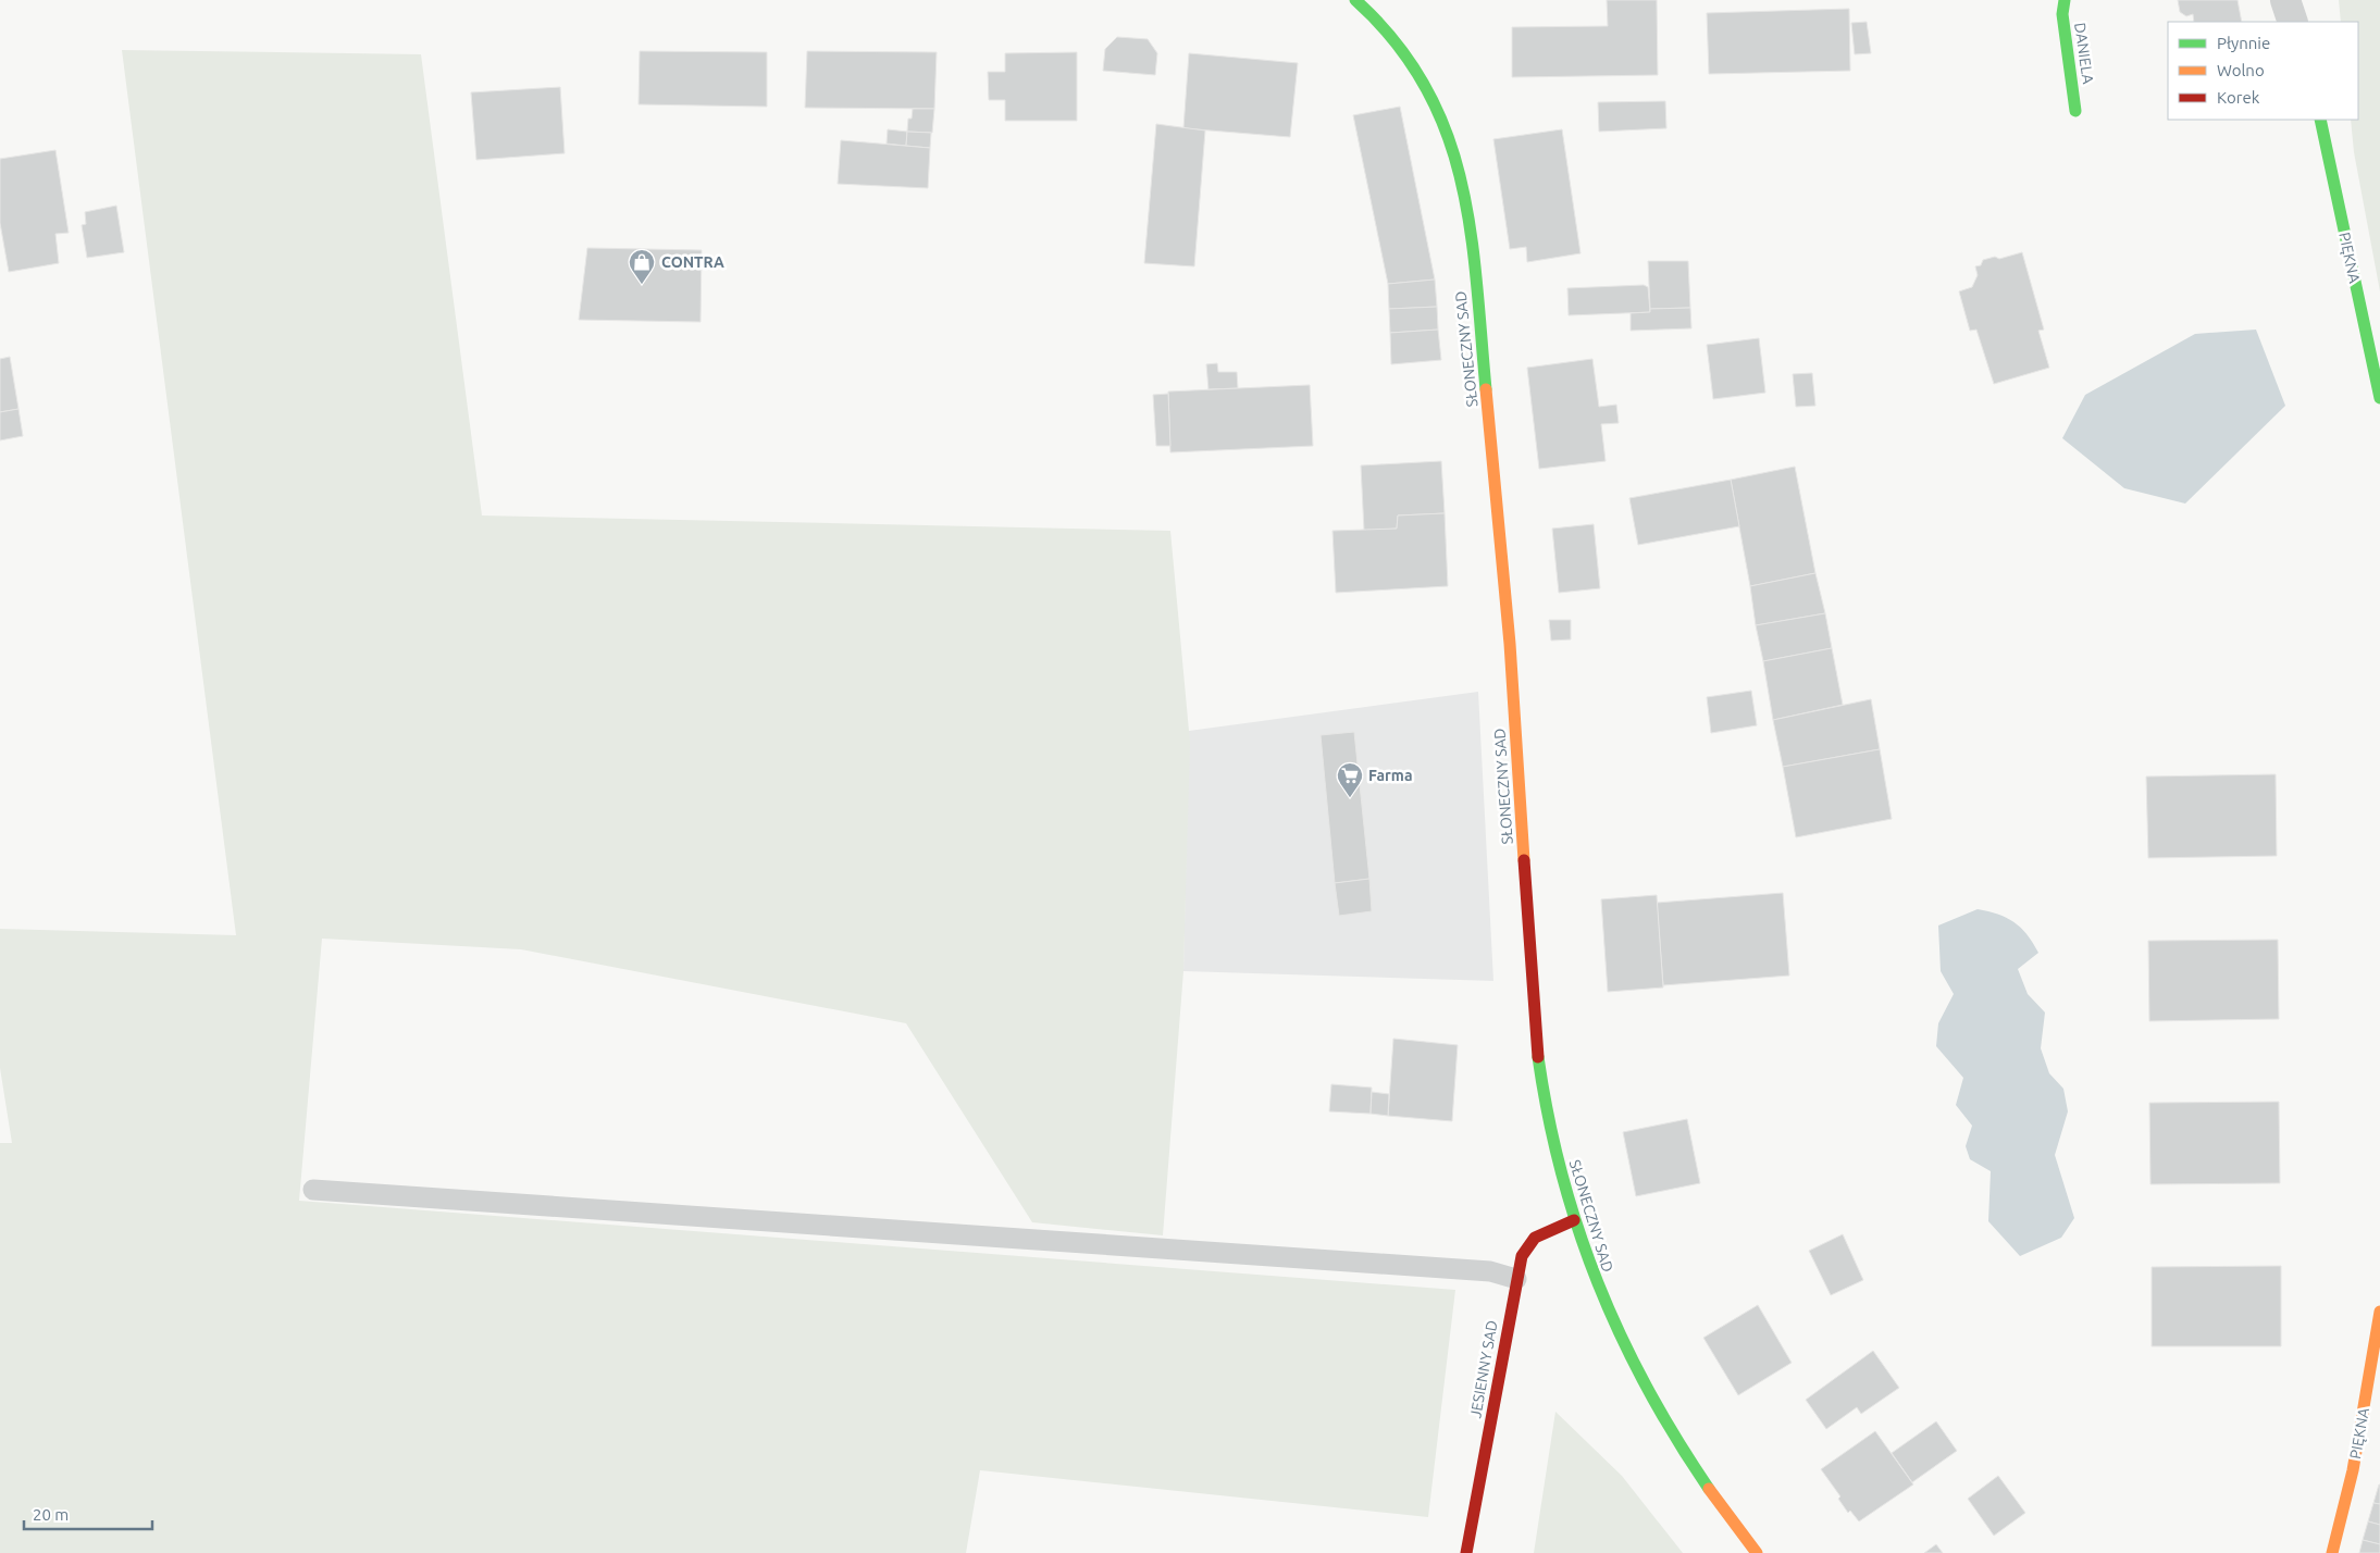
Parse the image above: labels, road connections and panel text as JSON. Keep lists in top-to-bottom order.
{
  "streets": {
    "main road": [
      "DANIELA",
      "PIĘKNA",
      "SŁONECZNY SAD",
      "JESIENNY SAD"
    ]
  },
  "crossings": [
    ["SŁONECZNY SAD", "JESIENNY SAD"]
  ],
  "places": {
    "shop": ["CONTRA"],
    "supermarket": ["Farma"]
  },
  "legend": ["Płynnie", "Wolno", "Korek"],
  "scale_bar": "20 m"
}
